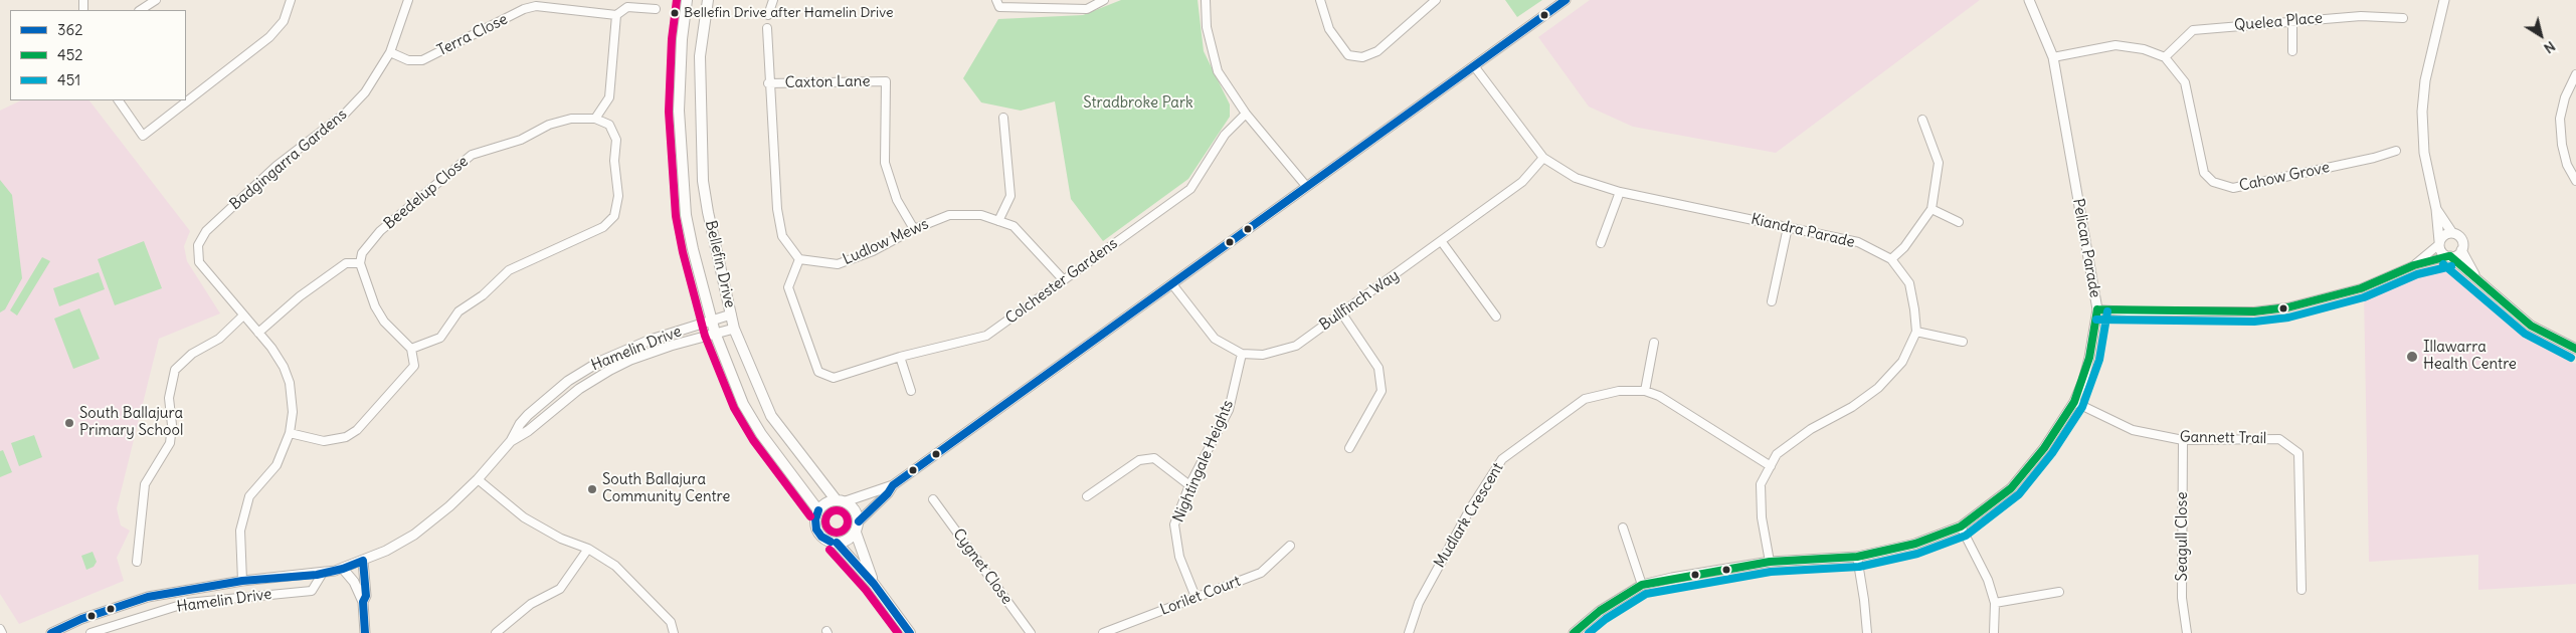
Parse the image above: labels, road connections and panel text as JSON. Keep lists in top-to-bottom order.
{
  "streets": {
    "main road": ["Bellefin Drive"],
    "street": [
      "Quelea Place",
      "Terra Close",
      "Caxton Lane",
      "Badgingarra Gardens",
      "Cahow Grove",
      "Beedelup Close",
      "Kiandra Parade",
      "Ludlow Mews",
      "Pelican Parade",
      "Colchester Gardens",
      "Bullfinch Way",
      "Hamelin Drive",
      "Gannett Trail",
      "Nightingale Heights",
      "Mudlark Crescent",
      "Seagull Close",
      "Cygnet Close",
      "Lorilet Court"
    ]
  },
  "crossings": [
    ["Quelea Place", "Cahow Grove"],
    ["Terra Close", "Badgingarra Gardens"],
    ["Caxton Lane", "Ludlow Mews"],
    ["Badgingarra Gardens", "Hamelin Drive"],
    ["Kiandra Parade", "Bullfinch Way"],
    ["Ludlow Mews", "Colchester Gardens"],
    ["Pelican Parade", "Gannett Trail"],
    ["Bellefin Drive", "Hamelin Drive"],
    ["Bullfinch Way", "Nightingale Heights"],
    ["Gannett Trail", "Seagull Close"],
    ["Nightingale Heights", "Lorilet Court"]
  ],
  "parks": ["Stradbroke Park"],
  "places": [
    "Bellefin Drive after Hamelin Drive",
    "Illawarra Health Centre",
    "South Ballajura Primary School",
    "South Ballajura Community Centre"
  ],
  "lines": ["transit line 362", "transit line 452", "transit line 451"],
  "legend": ["362", "452", "451"],
  "north": "bottom right"
}
